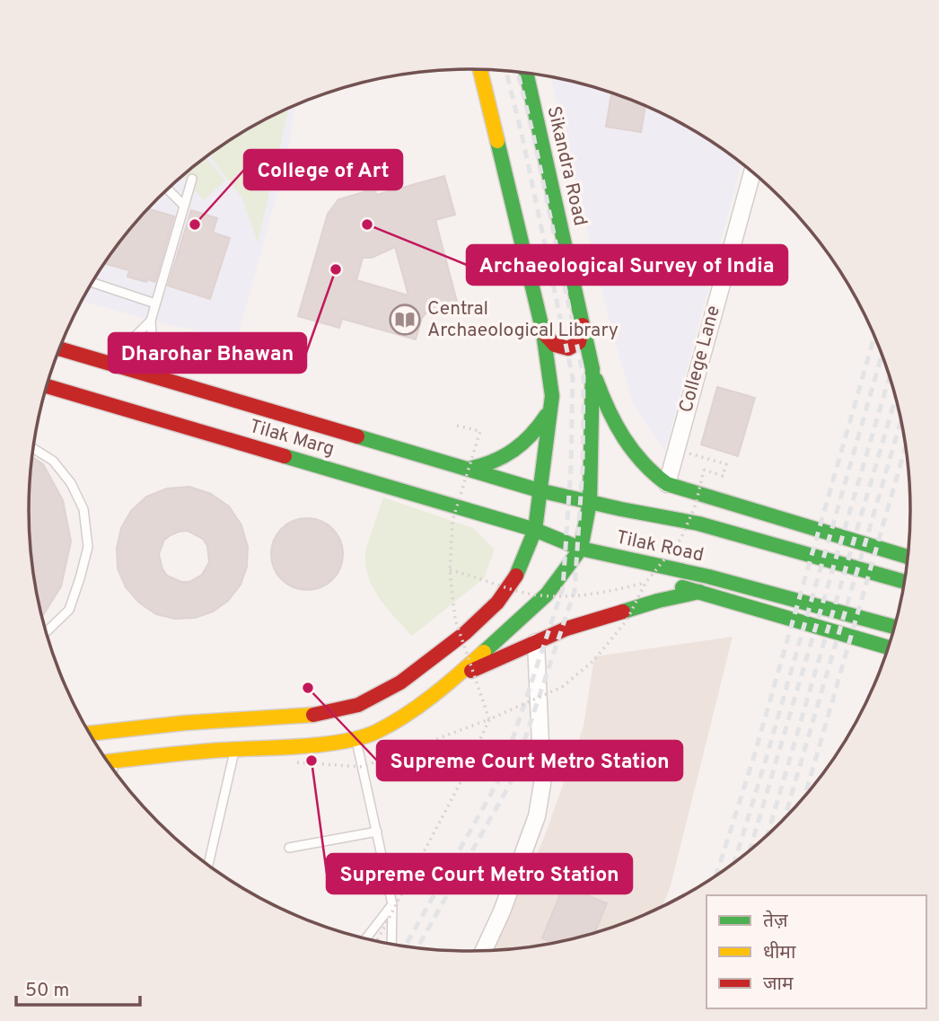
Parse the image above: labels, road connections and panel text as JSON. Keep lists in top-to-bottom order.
{
  "streets": {
    "main road": ["Sikandra Road", "Tilak Marg", "Tilak Road"],
    "street": ["College Lane"]
  },
  "crossings": [
    ["Sikandra Road", "Tilak Marg"],
    ["Sikandra Road", "Tilak Road"],
    ["Tilak Marg", "Tilak Road"]
  ],
  "places": {
    "other": [
      "College of Art",
      "Archaeological Survey of India",
      "Dharohar Bhawan",
      "Supreme Court‌ Metro Station",
      "Supreme Court Metro Station"
    ],
    "library": ["Central Archaeological Library"]
  },
  "legend": ["तेज़", "धीमा", "जाम"],
  "scale_bar": "50 m"
}
